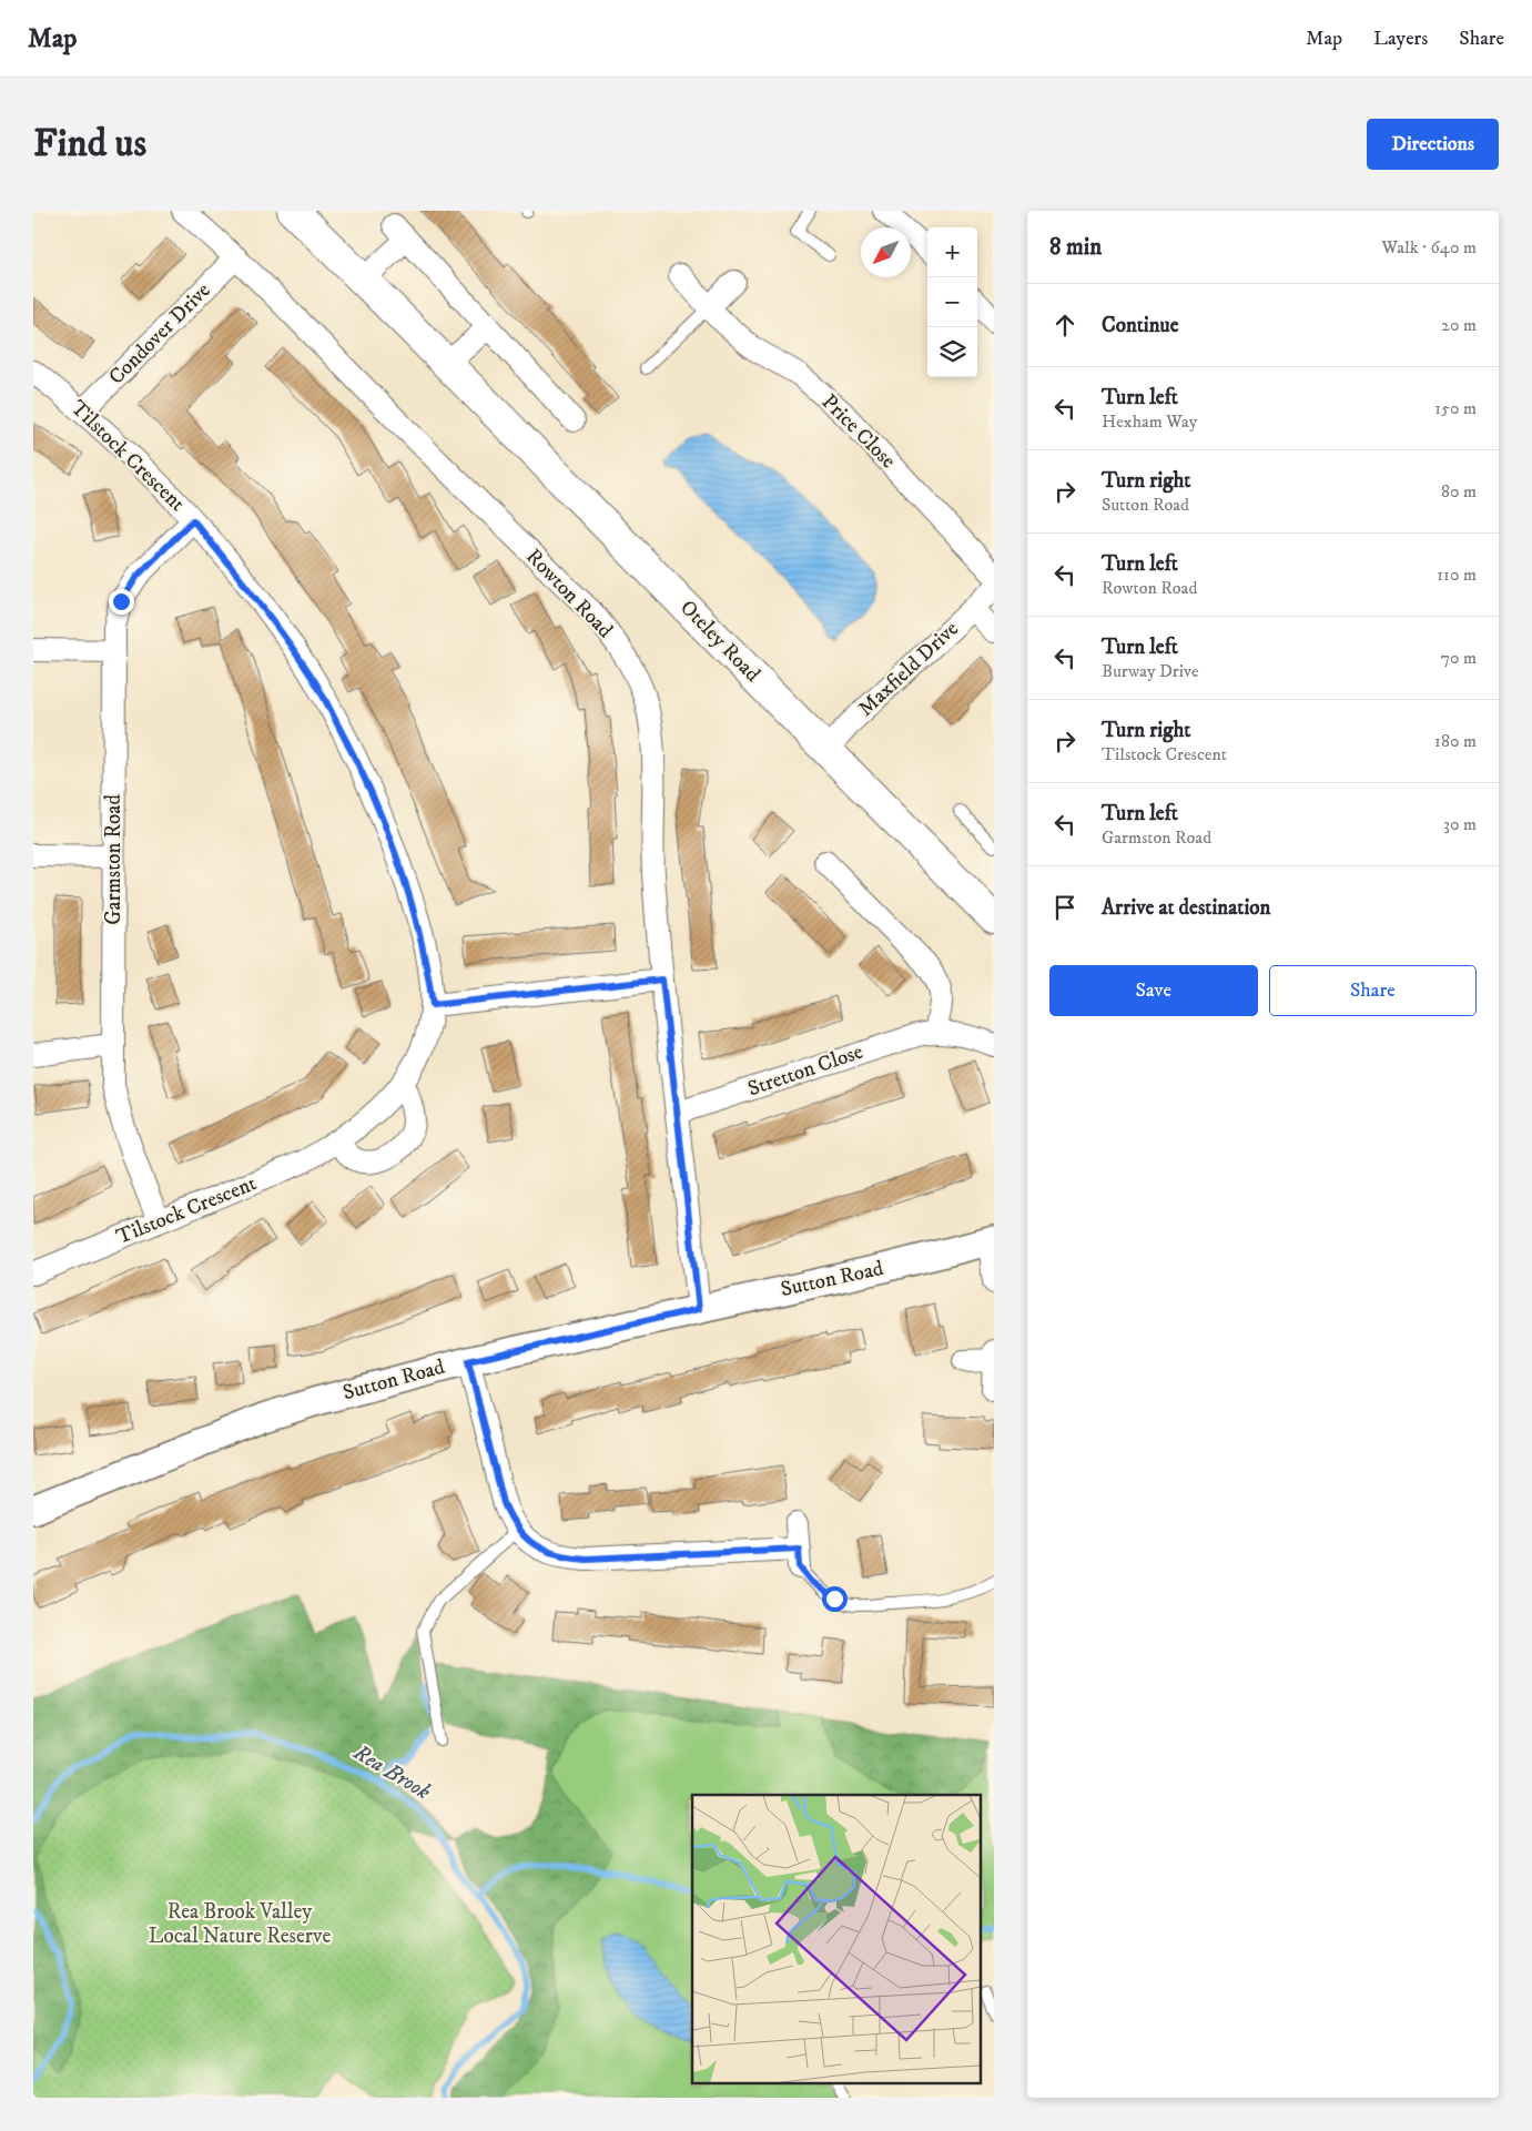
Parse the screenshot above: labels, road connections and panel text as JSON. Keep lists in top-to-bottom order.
{
  "streets": {
    "main road": ["Oteley Road"],
    "street": [
      "Condover Drive",
      "Price Close",
      "Tilstock Crescent",
      "Rowton Road",
      "Maxfield Drive",
      "Garmston Road",
      "Stretton Close",
      "Sutton Road"
    ]
  },
  "crossings": [
    ["Condover Drive", "Tilstock Crescent"],
    ["Condover Drive", "Rowton Road"],
    ["Tilstock Crescent", "Garmston Road"],
    ["Rowton Road", "Stretton Close"],
    ["Rowton Road", "Sutton Road"],
    ["Oteley Road", "Maxfield Drive"]
  ],
  "water": ["Rea Brook"],
  "parks": ["Rea Brook Valley Local Nature Reserve"],
  "north": "bottom left",
  "page": {
    "header": "Map",
    "nav": ["Map", "Layers", "Share"],
    "buttons": [
      "Directions",
      ["Save", "Share"]
    ],
    "title": "Find us",
    "heading": ["8 min", "Walk · 640 m"],
    "map_buttons": ["+", "−"],
    "list": [
      ["Continue", "20 m"],
      ["Turn left", "Hexham Way", "150 m"],
      ["Turn right", "Sutton Road", "80 m"],
      ["Turn left", "Rowton Road", "110 m"],
      ["Turn left", "Burway Drive", "70 m"],
      ["Turn right", "Tilstock Crescent", "180 m"],
      ["Turn left", "Garmston Road", "30 m"],
      "Arrive at destination"
    ]
  }
}
